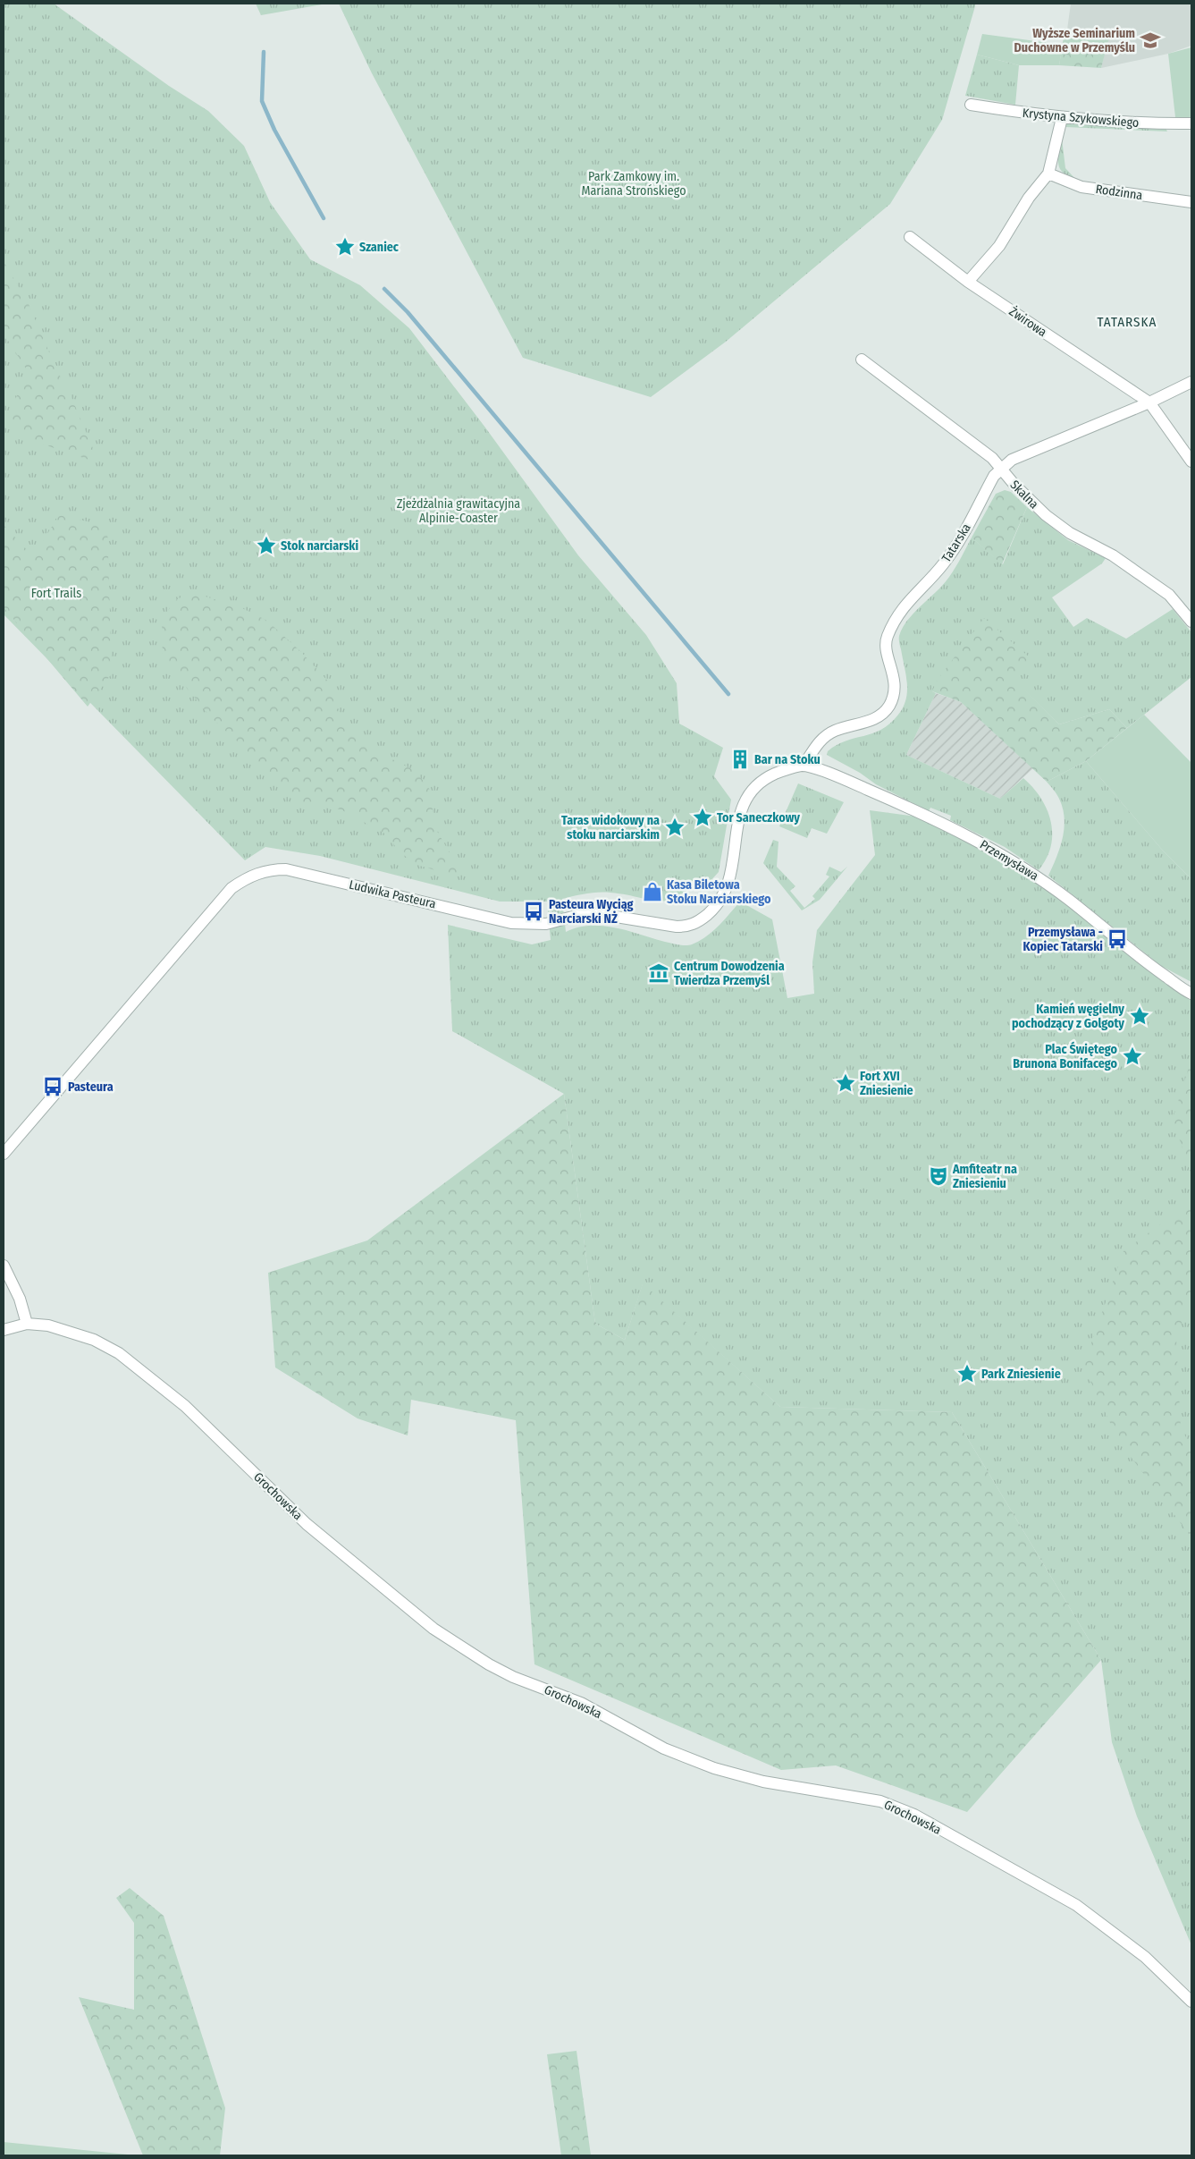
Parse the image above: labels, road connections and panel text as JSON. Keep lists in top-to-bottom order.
{
  "streets": {
    "street": [
      "Krystyna Szykowskiego",
      "Rodzinna",
      "Żwirowa",
      "Skalna",
      "Tatarska",
      "Przemysława",
      "Ludwika Pasteura",
      "Grochowska"
    ]
  },
  "crossings": [
    ["Żwirowa", "Tatarska"],
    ["Skalna", "Tatarska"],
    ["Tatarska", "Przemysława"],
    ["Tatarska", "Ludwika Pasteura"],
    ["Przemysława", "Ludwika Pasteura"]
  ],
  "districts": ["TATARSKA"],
  "parks": ["Park Zamkowy im. Mariana Strońskiego", "Zjeżdżalnia grawitacyjna Alpinie-Coaster", "Fort Trails"],
  "places": {
    "school or university": ["Wyższe Seminarium Duchowne w Przemyślu"],
    "place": [
      "Szaniec",
      "Stok narciarski",
      "Tor Saneczkowy",
      "Taras widokowy na stoku narciarskim",
      "Kamień węgielny pochodzący z Golgoty",
      "Plac Świętego Brunona Bonifacego",
      "Fort XVI Zniesienie",
      "Park Zniesienie"
    ],
    "building": ["Bar na Stoku"],
    "shop": ["Kasa Biletowa Stoku Narciarskiego"],
    "bus stop": ["Pasteura Wyciąg Narciarski NŻ", "Przemysława - Kopiec Tatarski", "Pasteura"],
    "museum": ["Centrum Dowodzenia Twierdza Przemyśl"],
    "theatre": ["Amfiteatr na Zniesieniu"]
  }
}
